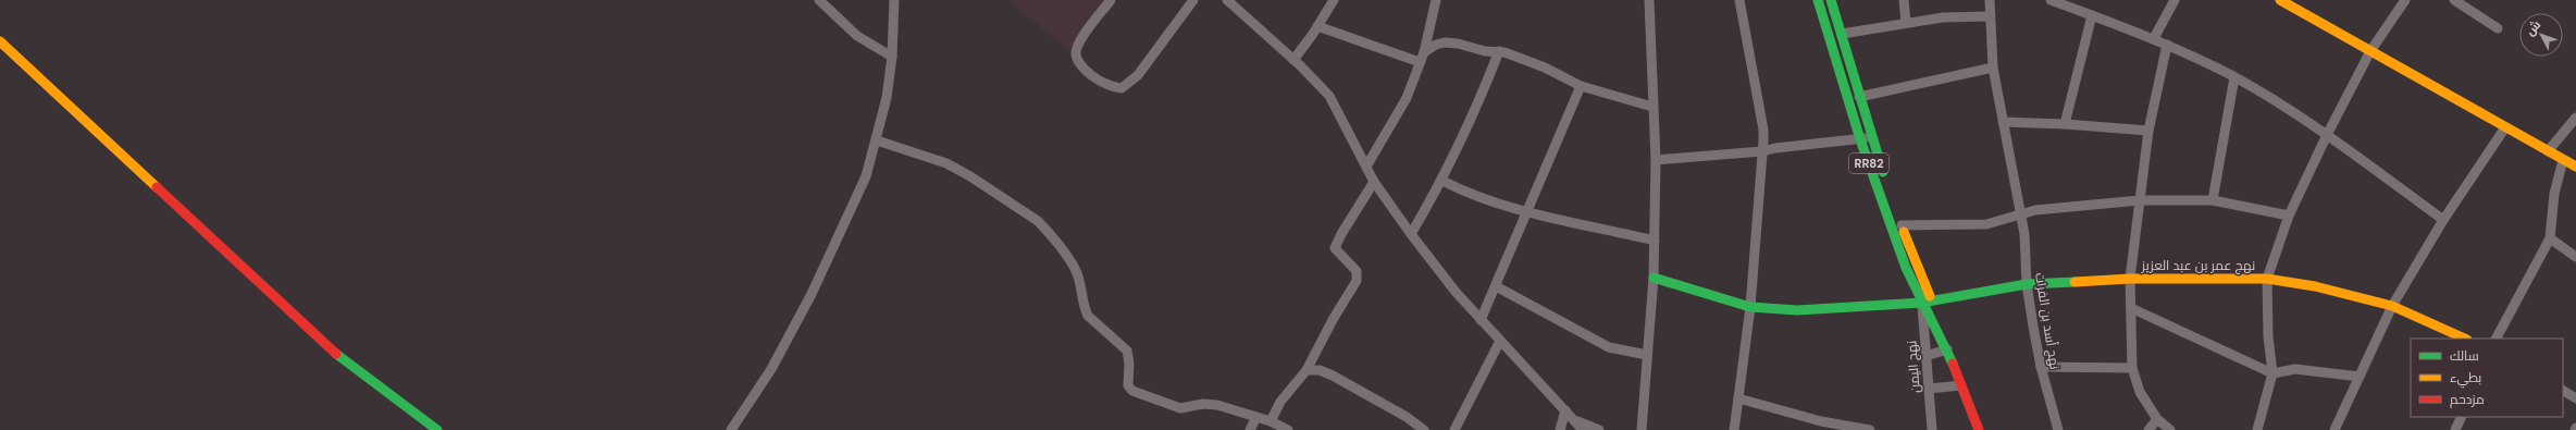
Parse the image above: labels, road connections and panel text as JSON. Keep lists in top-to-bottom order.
{
  "streets": {
    "street": [
      "RR82",
      "نهج عمر بن عبد العزيز",
      "نهج أسد بن الفرات",
      "نهج اليمن"
    ]
  },
  "crossings": [
    ["RR82", "نهج عمر بن عبد العزيز"],
    ["RR82", "نهج اليمن"],
    ["نهج عمر بن عبد العزيز", "نهج أسد بن الفرات"],
    ["نهج عمر بن عبد العزيز", "نهج اليمن"]
  ],
  "legend": ["سالك", "بطيء", "مزدحم"],
  "north": "top left"
}
